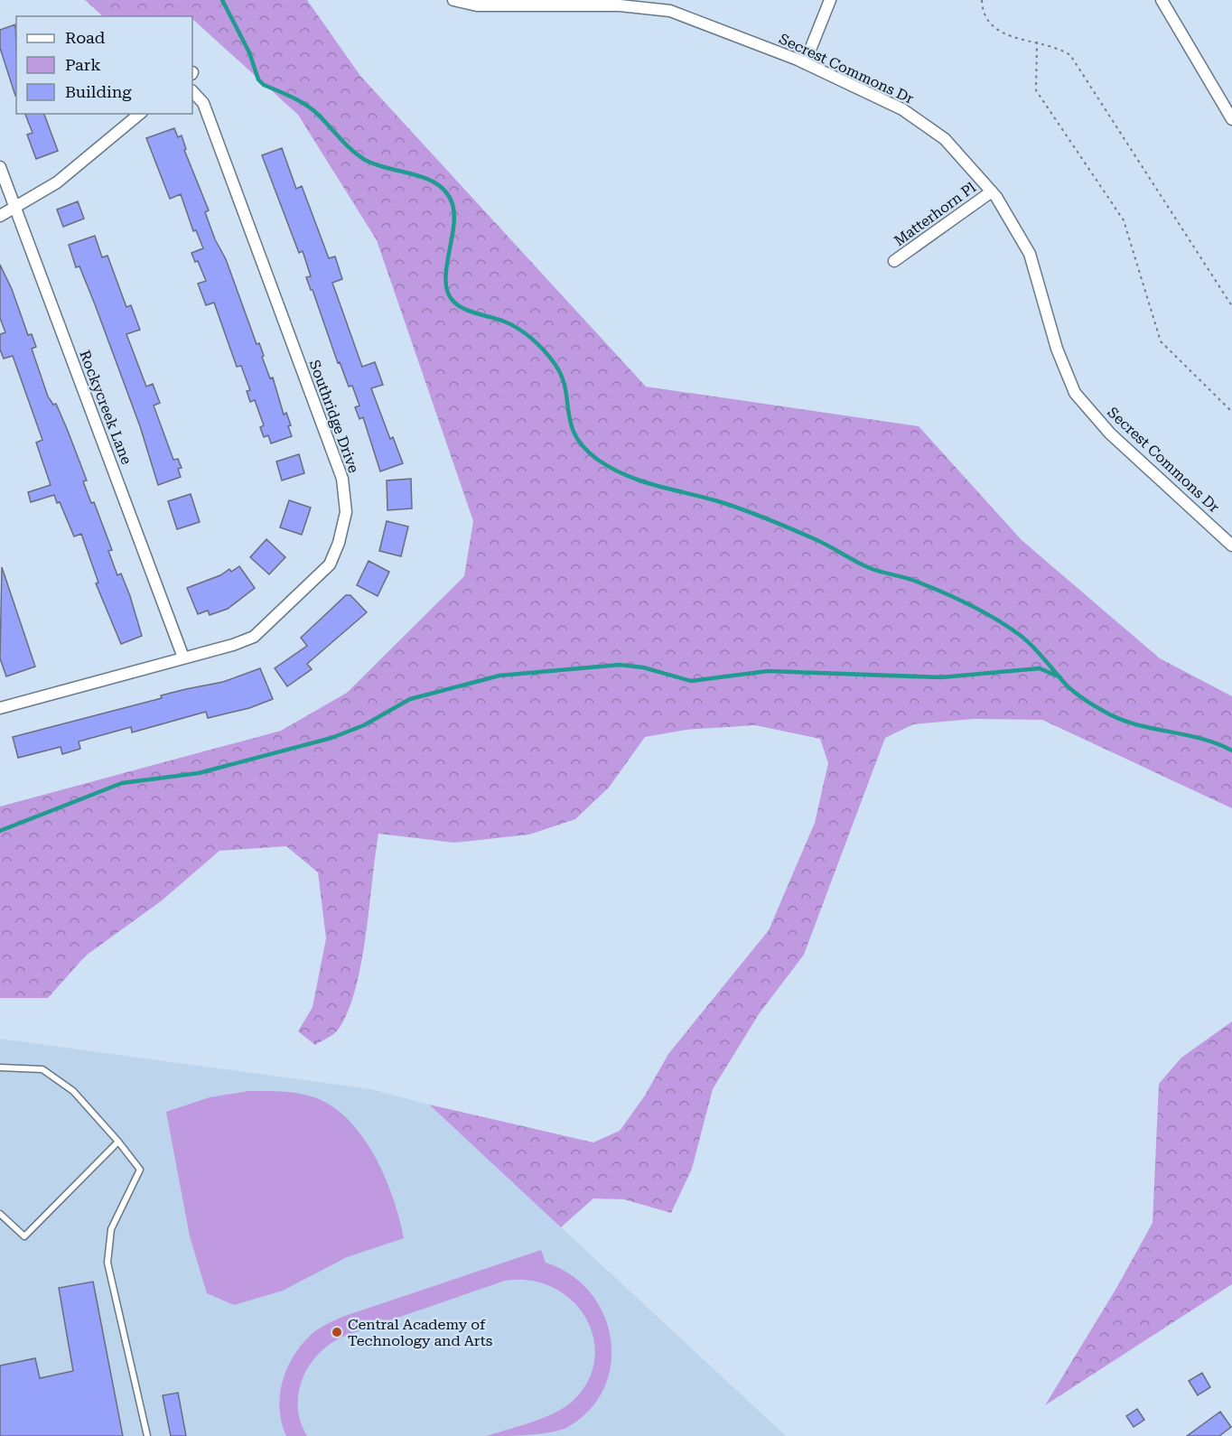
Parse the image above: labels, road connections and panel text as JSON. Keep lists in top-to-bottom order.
{
  "streets": {
    "street": [
      "Secrest Commons Dr",
      "Matterhorn Pl",
      "Rockycreek Lane",
      "Southridge Drive"
    ]
  },
  "crossings": [
    ["Secrest Commons Dr", "Matterhorn Pl"],
    ["Rockycreek Lane", "Southridge Drive"]
  ],
  "places": ["Central Academy of Technology and Arts"],
  "legend": ["Road", "Park", "Building"]
}
